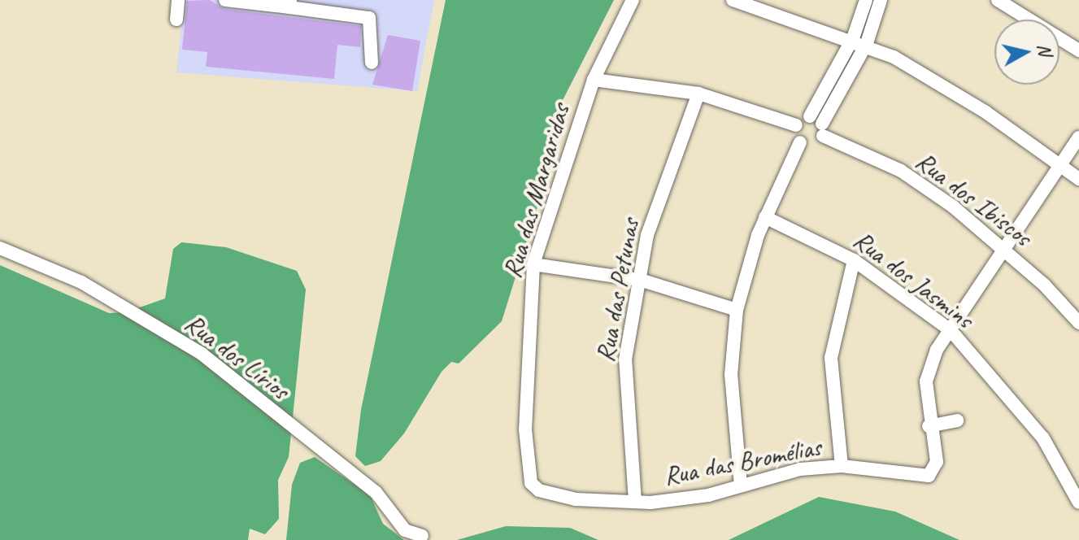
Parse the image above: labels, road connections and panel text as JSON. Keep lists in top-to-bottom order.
{
  "streets": {
    "street": [
      "Rua das Margaridas",
      "Rua dos Ibiscos",
      "Rua dos Jasmins",
      "Rua das Petunas",
      "Rua dos Lírios",
      "Rua das Bromélias"
    ]
  },
  "crossings": [
    ["Rua das Margaridas", "Rua das Bromélias"],
    ["Rua dos Ibiscos", "Rua das Bromélias"],
    ["Rua dos Jasmins", "Rua das Bromélias"],
    ["Rua das Petunas", "Rua das Bromélias"]
  ],
  "north": "right"
}
